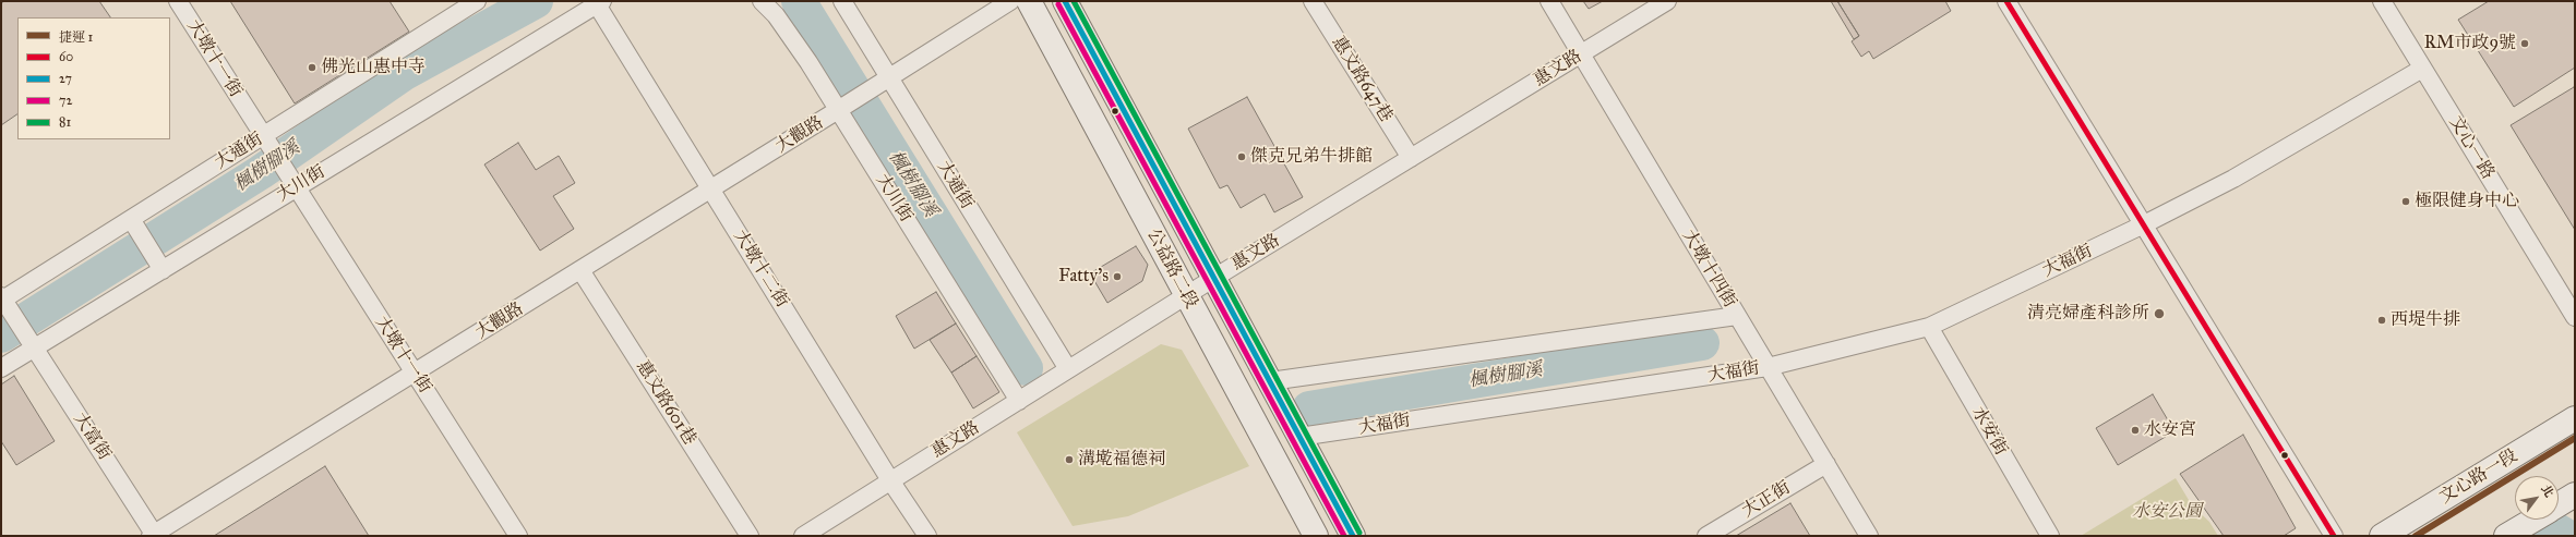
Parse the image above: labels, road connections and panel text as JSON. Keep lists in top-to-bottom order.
{
  "streets": {
    "main road": ["公益路二段", "文心路一段"],
    "street": [
      "大墩十一街",
      "惠文路",
      "惠文路647巷",
      "大觀路",
      "文心一路",
      "大通街",
      "大川街",
      "大福街",
      "大墩十二街",
      "大墩十四街",
      "惠文路601巷",
      "水安街",
      "大富街",
      "大正街"
    ]
  },
  "crossings": [
    ["大墩十一街", "大觀路"],
    ["大墩十一街", "大通街"],
    ["大墩十一街", "大川街"],
    ["惠文路", "惠文路647巷"],
    ["惠文路", "大通街"],
    ["惠文路", "大川街"],
    ["惠文路", "大墩十二街"],
    ["惠文路", "公益路二段"],
    ["惠文路", "大墩十四街"],
    ["大觀路", "大通街"],
    ["大觀路", "大川街"],
    ["大觀路", "大墩十二街"],
    ["大觀路", "惠文路601巷"],
    ["大觀路", "大富街"],
    ["文心一路", "大福街"],
    ["大通街", "大富街"],
    ["大川街", "大墩十二街"],
    ["大川街", "大富街"],
    ["大福街", "公益路二段"],
    ["大福街", "大墩十四街"],
    ["大福街", "水安街"],
    ["大墩十四街", "大正街"]
  ],
  "water": ["楓樹腳溪"],
  "parks": ["水安公園"],
  "places": [
    "RM市政9號",
    "佛光山惠中寺",
    "傑克兄弟牛排館",
    "極限健身中心",
    "Fatty's",
    "清亮婦產科診所",
    "西堤牛排",
    "水安宮",
    "溝墘福德祠"
  ],
  "lines": [
    "transit line 60",
    "transit line 27",
    "transit line 81",
    "transit line 72",
    "metro line 1"
  ],
  "legend": [
    "捷運 1",
    "60",
    "27",
    "72",
    "81"
  ],
  "north": "top right"
}
